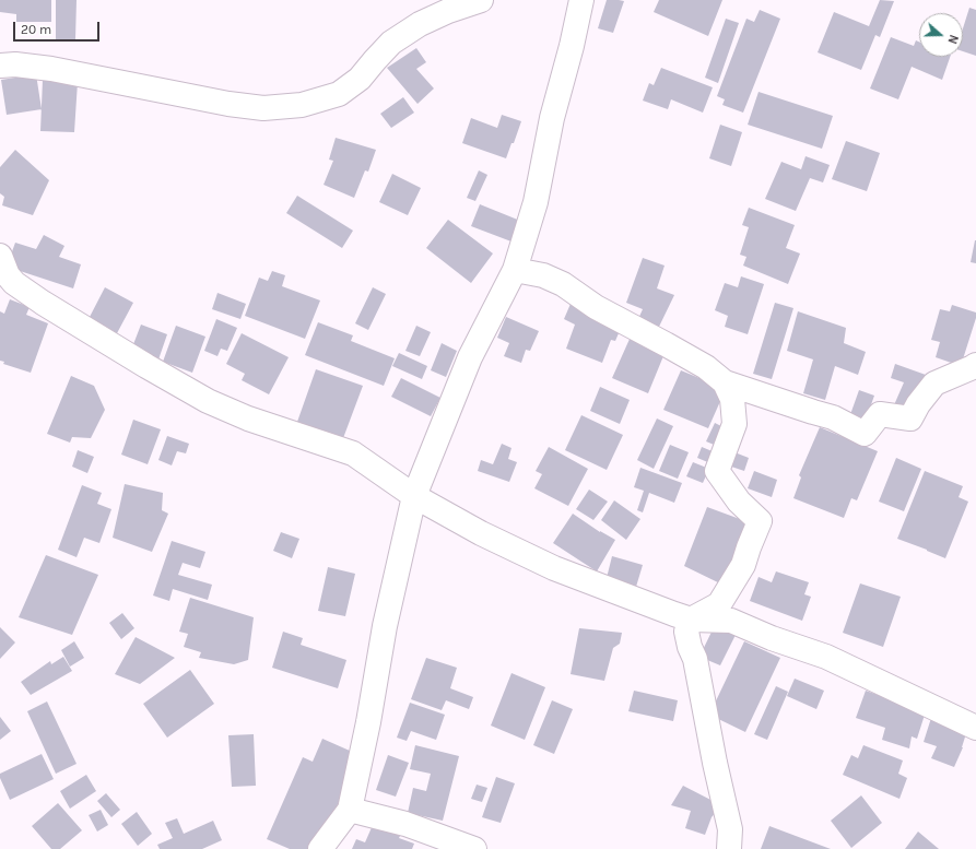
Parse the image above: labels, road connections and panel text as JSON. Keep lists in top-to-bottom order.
{
  "scale_bar": "20 m",
  "north": "right"
}
